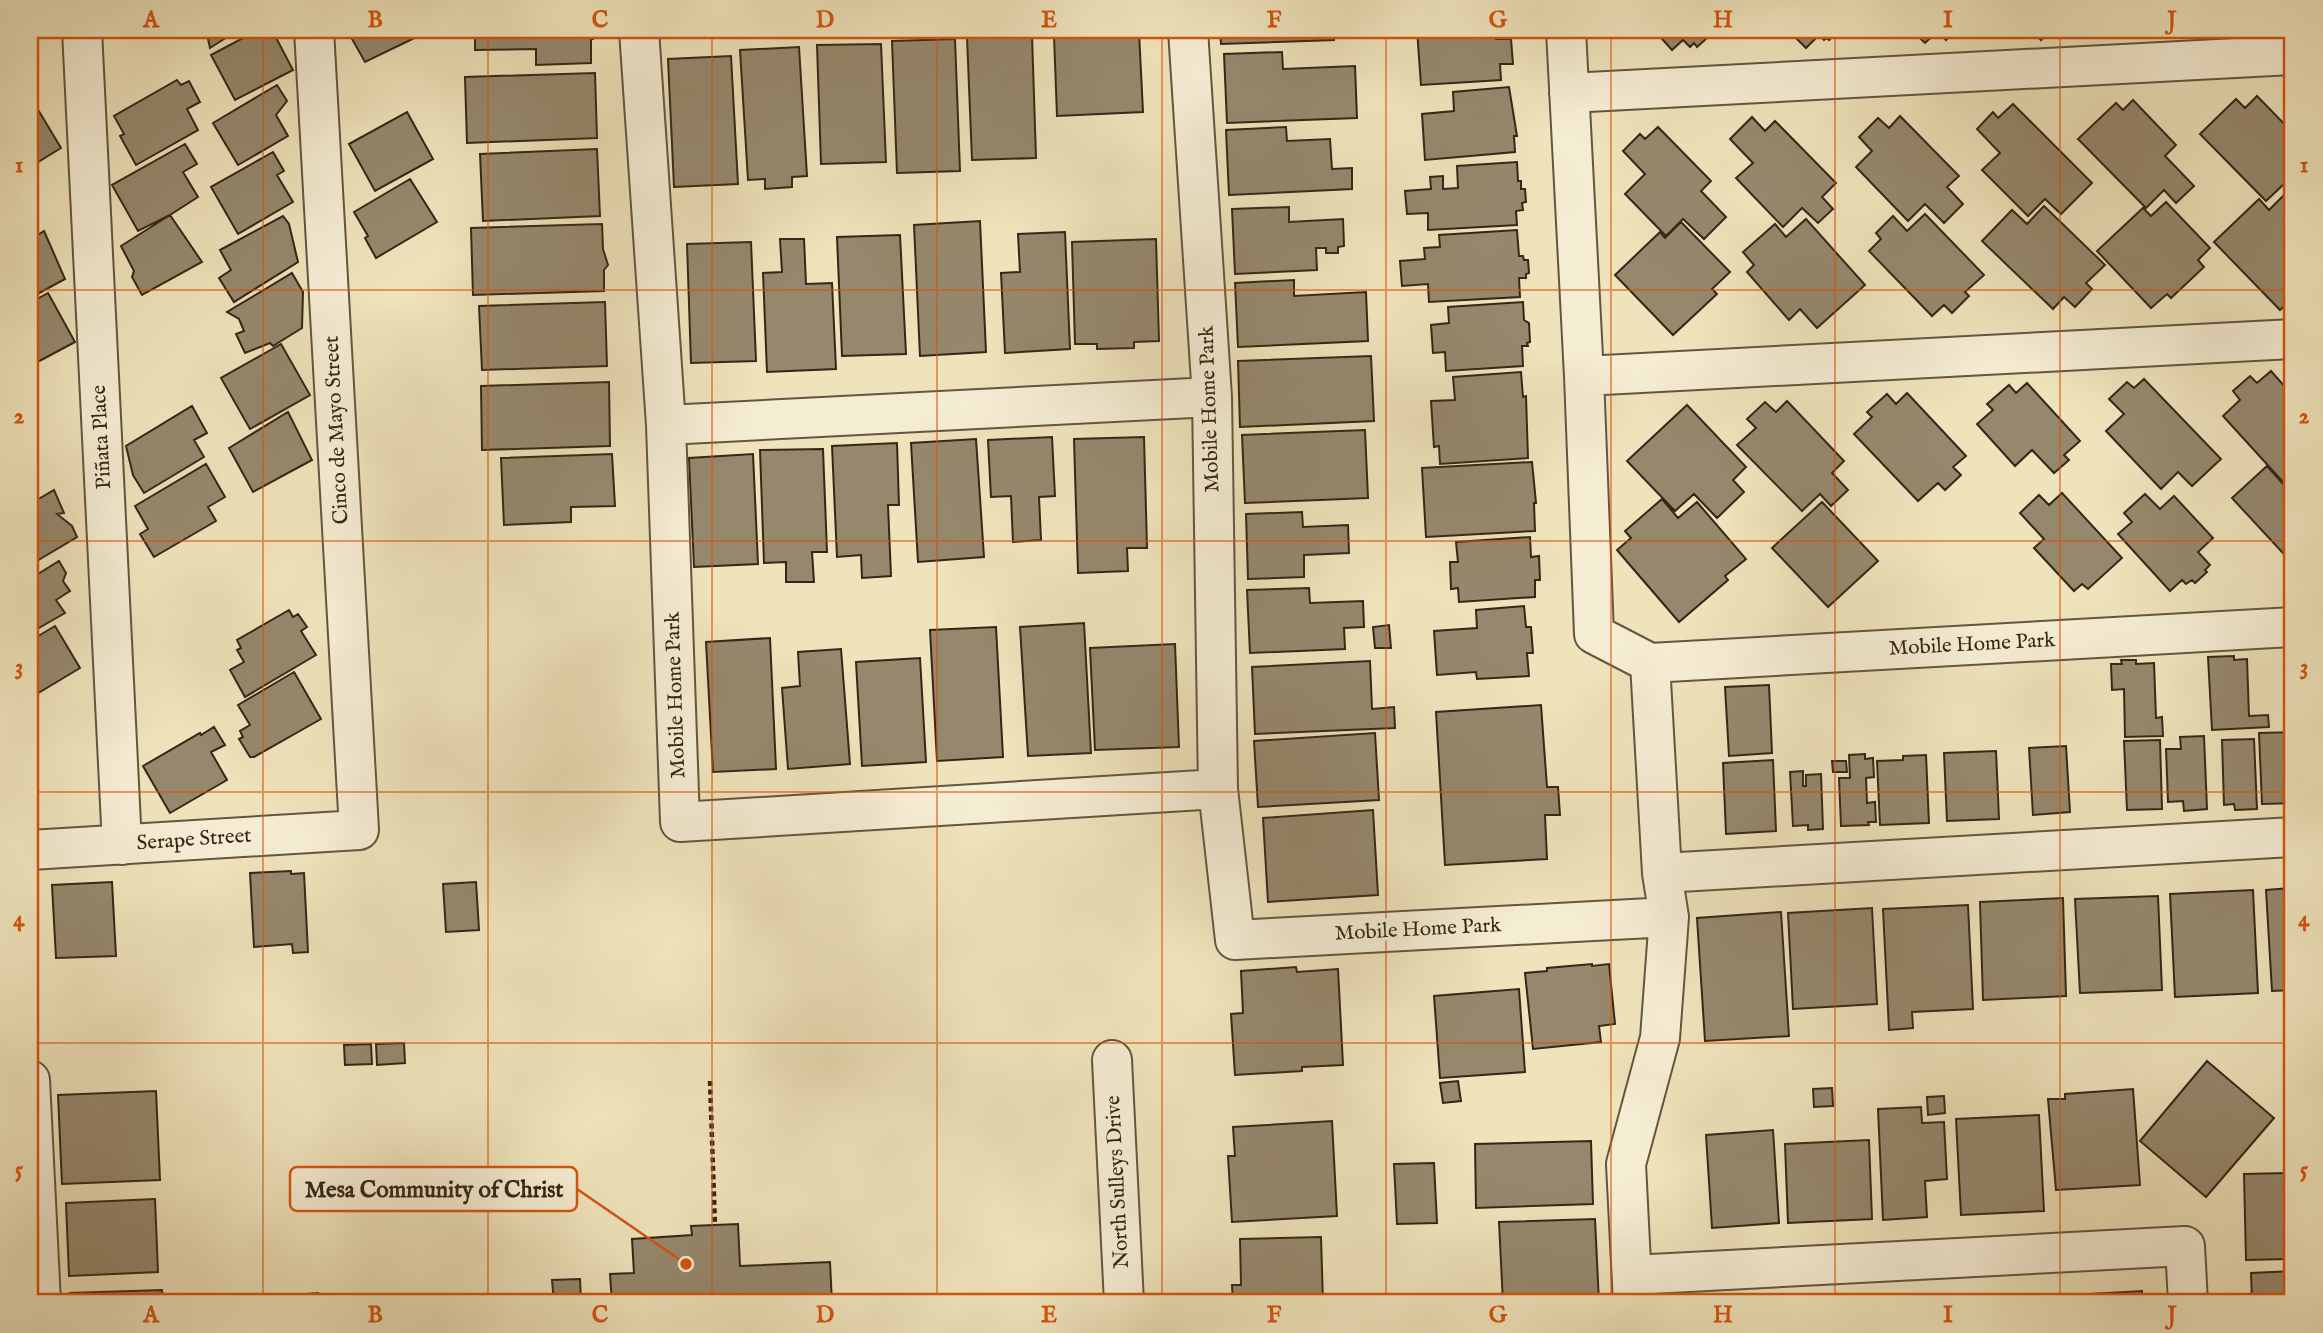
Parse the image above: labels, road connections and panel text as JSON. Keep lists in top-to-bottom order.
{
  "streets": {
    "street": [
      "Mobile Home Park",
      "Cinco de Mayo Street",
      "Piñata Place",
      "Serape Street",
      "North Sulleys Drive"
    ]
  },
  "crossings": [
    ["Cinco de Mayo Street", "Serape Street"],
    ["Piñata Place", "Serape Street"]
  ],
  "places": ["Mesa Community of Christ"],
  "grid": {
    "columns": [
      "A",
      "B",
      "C",
      "D",
      "E",
      "F",
      "G",
      "H",
      "I",
      "J"
    ],
    "rows": [
      "1",
      "2",
      "3",
      "4",
      "5"
    ]
  }
}
